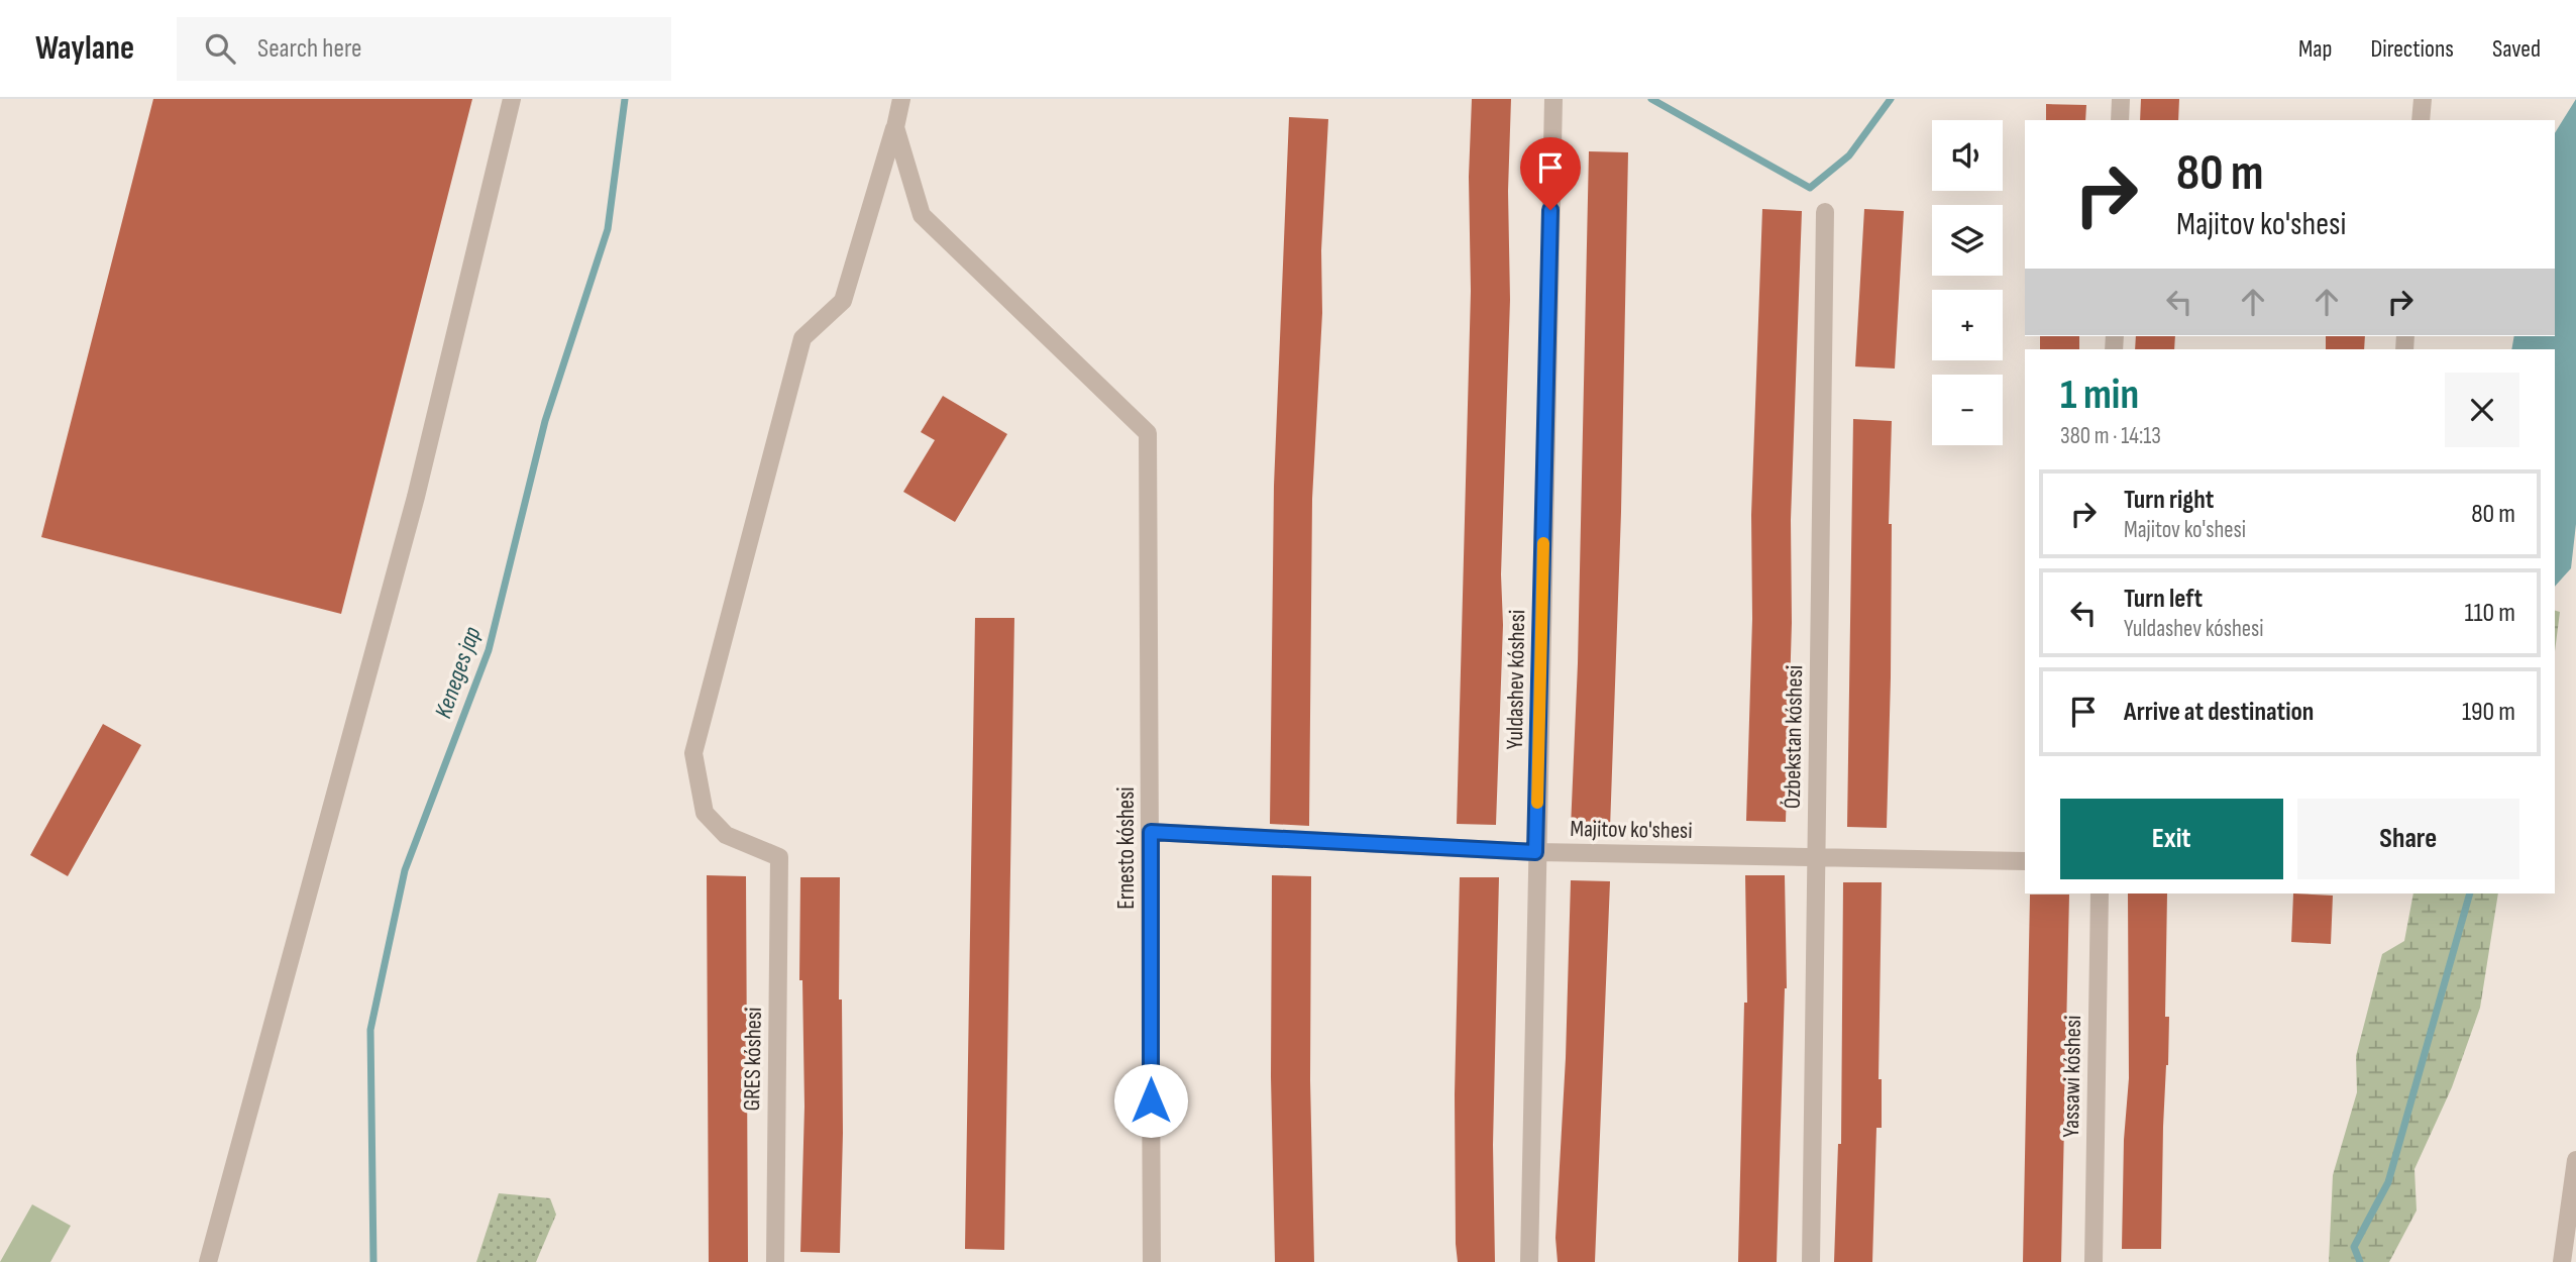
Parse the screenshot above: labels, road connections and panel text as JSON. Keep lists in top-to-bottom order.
{
  "streets": {
    "street": [
      "Yuldashev kóshesi",
      "Ózbekstan kóshesi",
      "Majitov ko'shesi",
      "Ernesto kóshesi",
      "GRES kóshesi",
      "Yassawi kóshesi"
    ]
  },
  "crossings": [
    ["Yuldashev kóshesi", "Majitov ko'shesi"],
    ["Ózbekstan kóshesi", "Majitov ko'shesi"],
    ["Majitov ko'shesi", "Ernesto kóshesi"],
    ["Ernesto kóshesi", "GRES kóshesi"]
  ],
  "water": ["Keneges jap"],
  "page": {
    "header": "Waylane",
    "search": "Search here",
    "nav": ["Map", "Directions", "Saved"],
    "map_buttons": ["+", "−"],
    "turn": ["80 m", "Majitov ko'shesi"],
    "heading": ["1 min", "380 m · 14:13"],
    "list": [
      {
        "name": "Turn right",
        "note": "Majitov ko'shesi",
        "value": "80 m"
      },
      {
        "name": "Turn left",
        "note": "Yuldashev kóshesi",
        "value": "110 m"
      },
      {
        "name": "Arrive at destination",
        "value": "190 m"
      }
    ],
    "buttons": ["Exit", "Share"]
  }
}
